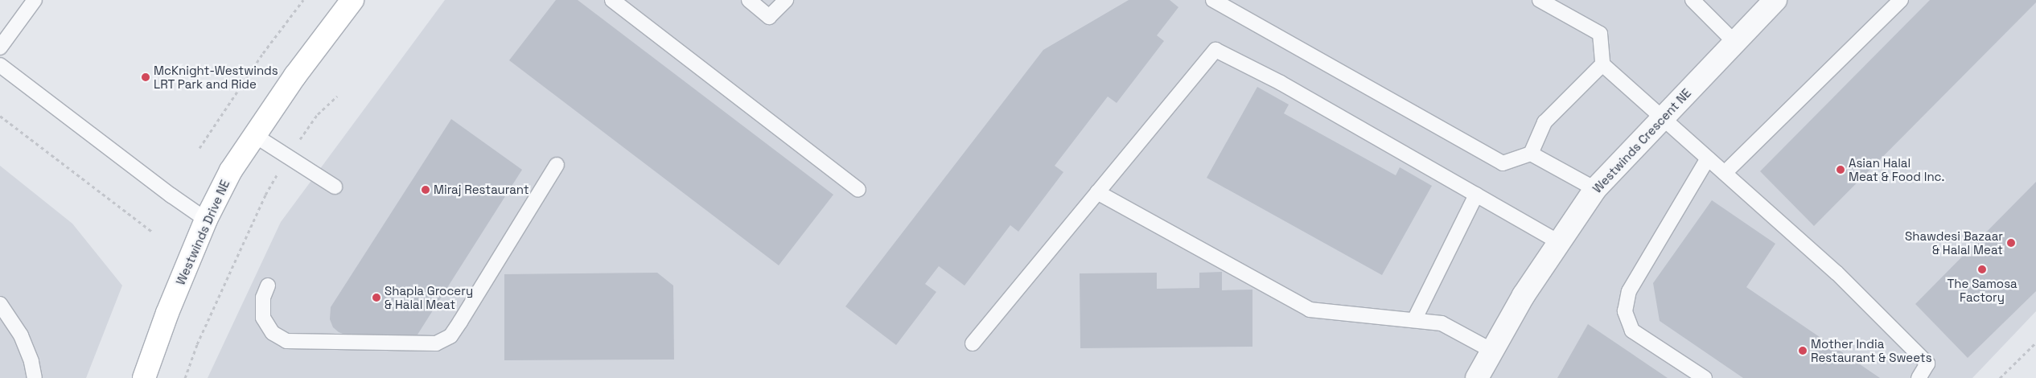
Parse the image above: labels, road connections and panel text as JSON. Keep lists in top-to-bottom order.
{
  "streets": {
    "street": ["Westwinds Crescent NE", "Westwinds Drive NE"]
  },
  "places": [
    "McKnight-Westwinds LRT Park and Ride",
    "Asian Halal Meat & Food Inc.",
    "Miraj Restaurant",
    "Shawdesi Bazaar & Halal Meat",
    "The Samosa Factory",
    "Shapla Grocery & Halal Meat",
    "Mother India Restaurant & Sweets"
  ]
}
